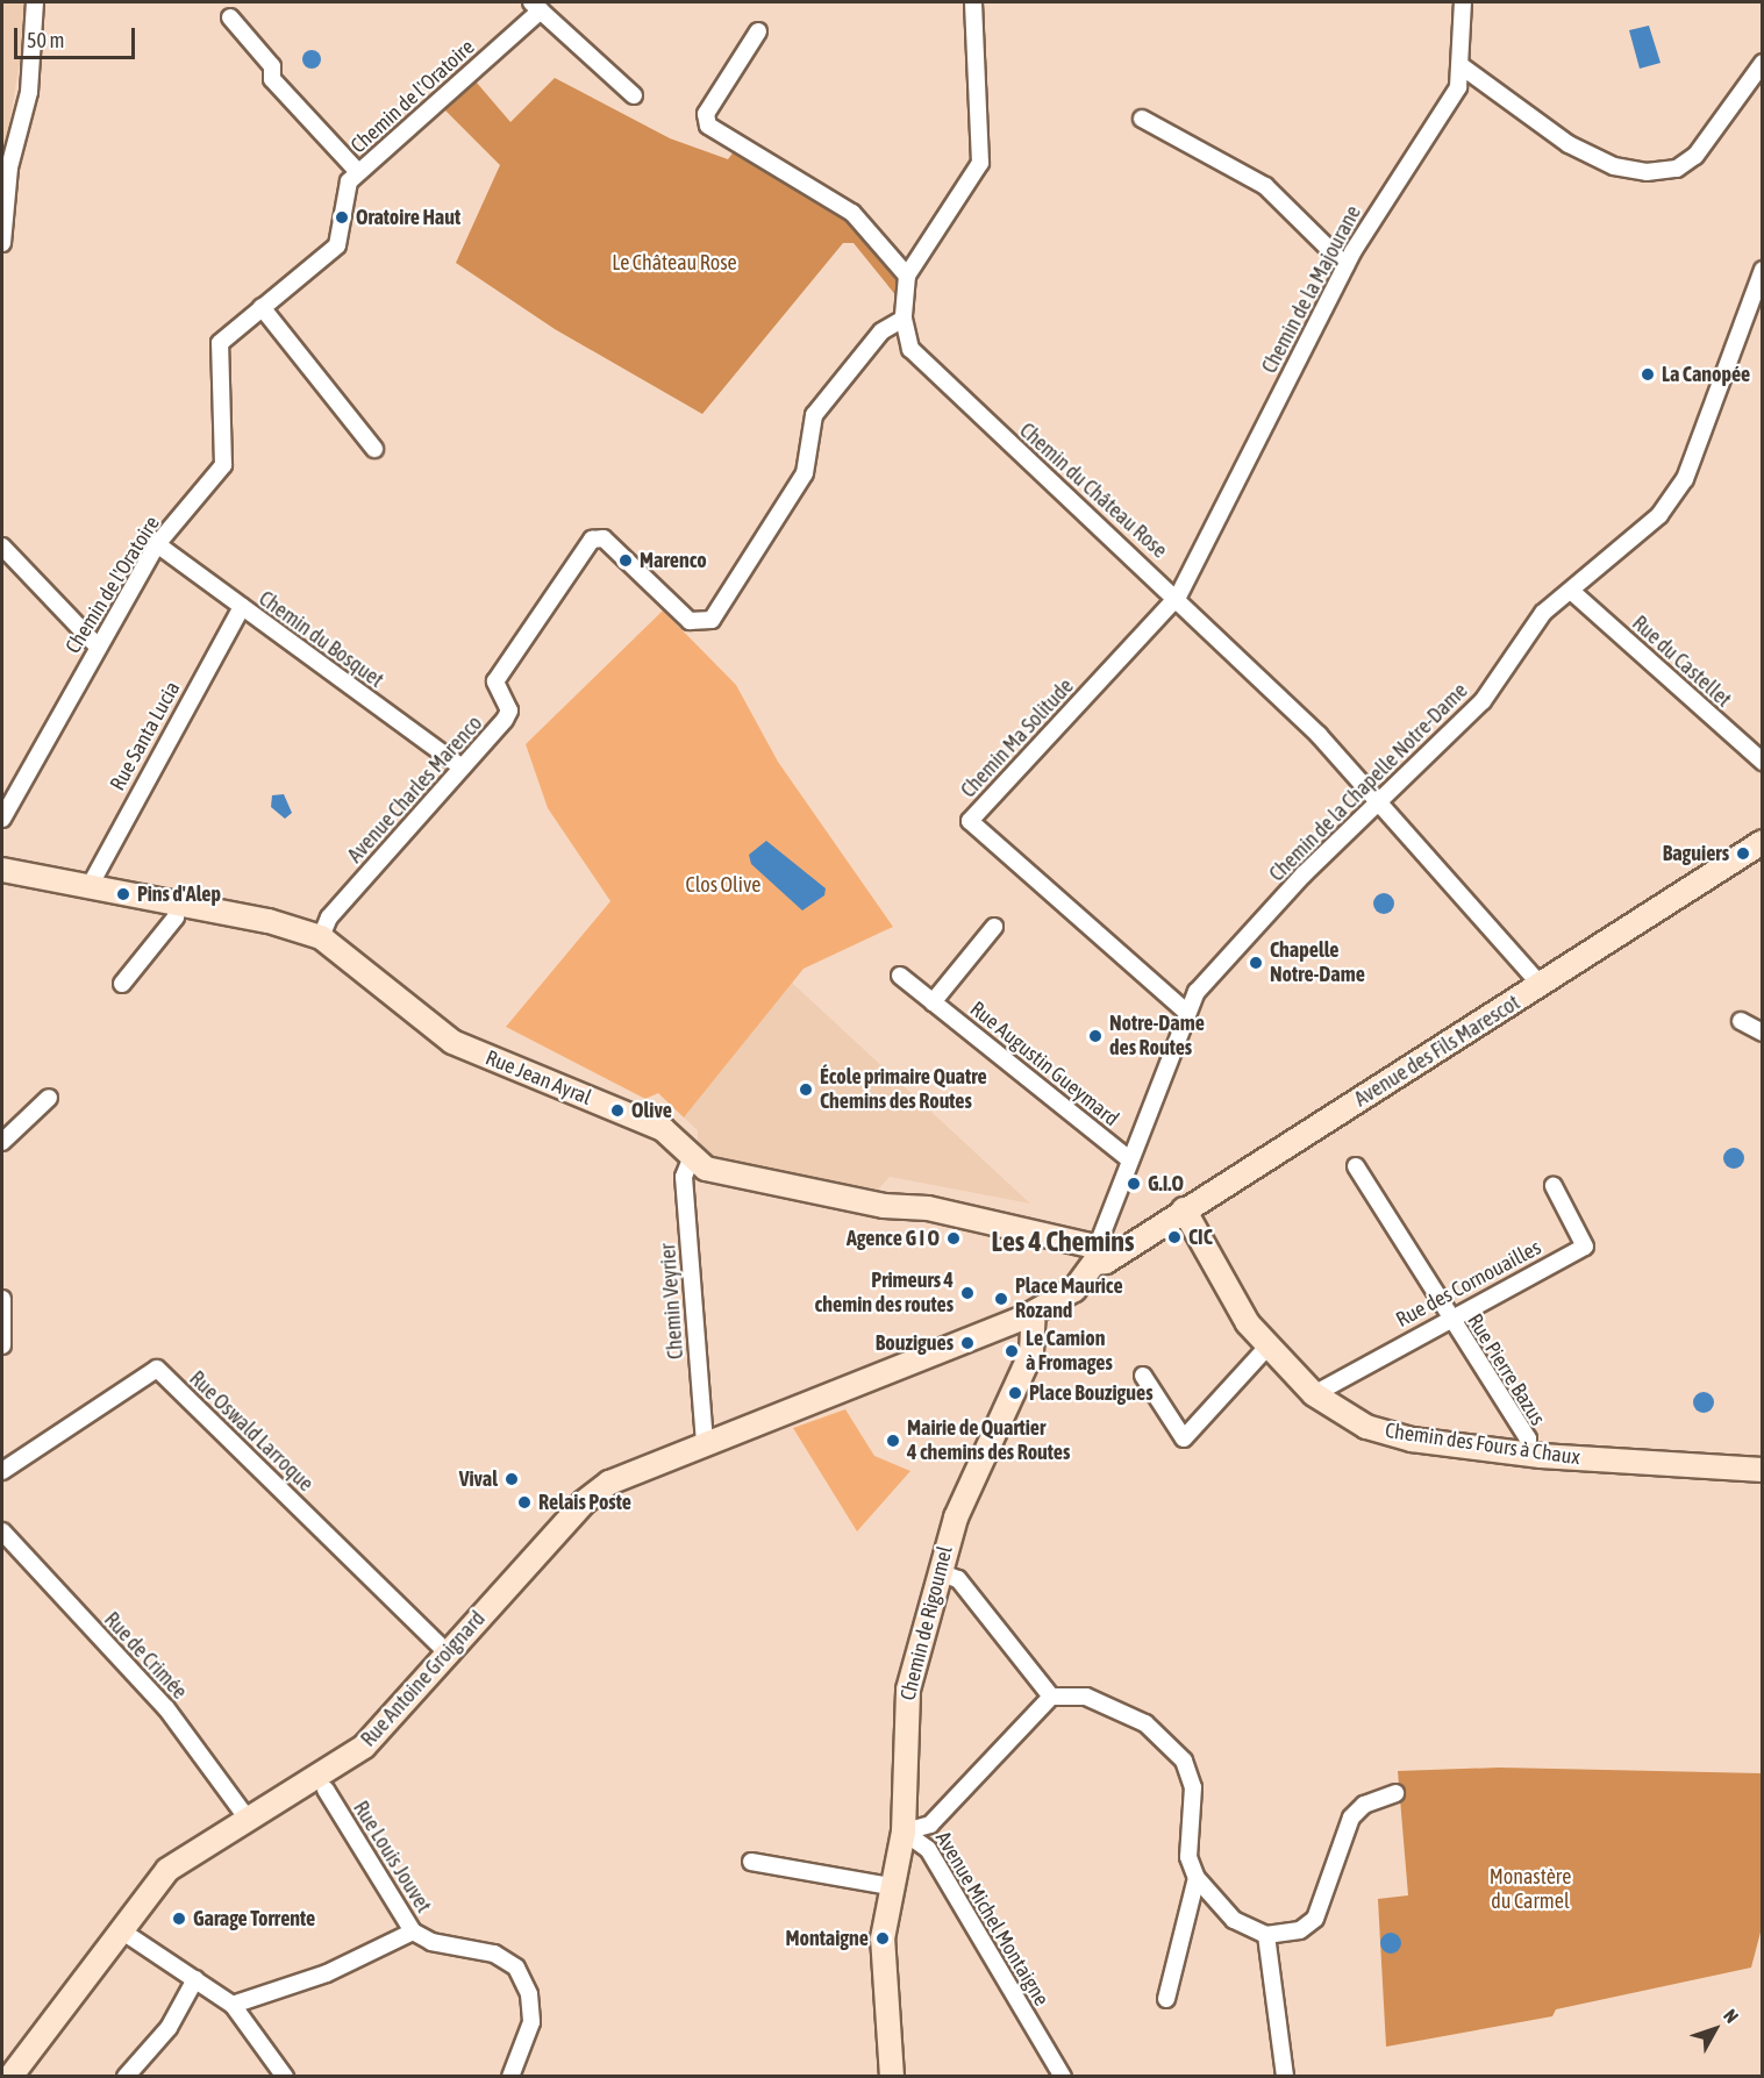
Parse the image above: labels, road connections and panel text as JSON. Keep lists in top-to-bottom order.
{
  "streets": {
    "main road": [
      "Avenue des Fils Marescot",
      "Rue Jean Ayral",
      "Chemin des Fours à Chaux",
      "Chemin de Rigoumel",
      "Rue Antoine Groignard"
    ],
    "street": [
      "Chemin de l'Oratoire",
      "Chemin de la Majourane",
      "Chemin du Château Rose",
      "Chemin du Bosquet",
      "Rue du Castellet",
      "Rue Santa Lucia",
      "Chemin Ma Solitude",
      "Chemin de la Chapelle Notre-Dame",
      "Avenue Charles Marenco",
      "Rue Augustin Gueymard",
      "Rue des Cornouailles",
      "Chemin Veyrier",
      "Rue Pierre Bazus",
      "Rue Oswald Larroque",
      "Rue de Crimée",
      "Rue Louis Jouvet",
      "Avenue Michel Montaigne"
    ]
  },
  "crossings": [
    ["Chemin de l'Oratoire", "Chemin du Bosquet"],
    ["Chemin de la Majourane", "Chemin du Château Rose"],
    ["Chemin de la Majourane", "Chemin Ma Solitude"],
    ["Chemin du Château Rose", "Chemin Ma Solitude"],
    ["Chemin du Château Rose", "Chemin de la Chapelle Notre-Dame"],
    ["Chemin du Château Rose", "Avenue Charles Marenco"],
    ["Chemin du Château Rose", "Avenue des Fils Marescot"],
    ["Chemin du Bosquet", "Rue Santa Lucia"],
    ["Chemin du Bosquet", "Avenue Charles Marenco"],
    ["Rue du Castellet", "Chemin de la Chapelle Notre-Dame"],
    ["Rue Santa Lucia", "Rue Jean Ayral"],
    ["Chemin Ma Solitude", "Chemin de la Chapelle Notre-Dame"],
    ["Chemin de la Chapelle Notre-Dame", "Avenue des Fils Marescot"],
    ["Chemin de la Chapelle Notre-Dame", "Rue Augustin Gueymard"],
    ["Chemin de la Chapelle Notre-Dame", "Rue Jean Ayral"],
    ["Avenue Charles Marenco", "Rue Jean Ayral"],
    ["Avenue des Fils Marescot", "Rue Jean Ayral"],
    ["Avenue des Fils Marescot", "Chemin des Fours à Chaux"],
    ["Rue Jean Ayral", "Chemin Veyrier"],
    ["Rue des Cornouailles", "Rue Pierre Bazus"],
    ["Rue des Cornouailles", "Chemin des Fours à Chaux"],
    ["Chemin Veyrier", "Rue Antoine Groignard"],
    ["Rue Pierre Bazus", "Chemin des Fours à Chaux"],
    ["Rue Oswald Larroque", "Rue Antoine Groignard"],
    ["Chemin de Rigoumel", "Rue Antoine Groignard"],
    ["Chemin de Rigoumel", "Avenue Michel Montaigne"],
    ["Rue de Crimée", "Rue Antoine Groignard"]
  ],
  "districts": ["Les 4 Chemins"],
  "parks": ["Le Château Rose", "Clos Olive", "Monastère du Carmel"],
  "places": [
    "Oratoire Haut",
    "La Canopée",
    "Marenco",
    "Baguiers",
    "Pins d'Alep",
    "Chapelle Notre-Dame",
    "Notre-Dame des Routes",
    "École primaire Quatre Chemins des Routes",
    "Olive",
    "G.I.O",
    "CIC",
    "Agence G I O",
    "Primeurs 4 chemin des routes",
    "Place Maurice Rozand",
    "Bouzigues",
    "Le Camion à Fromages",
    "Place Bouzigues",
    "Mairie de Quartier 4 chemins des Routes",
    "Vival",
    "Relais Poste",
    "Garage Torrente",
    "Montaigne"
  ],
  "scale_bar": "50 m",
  "north": "top right"
}
